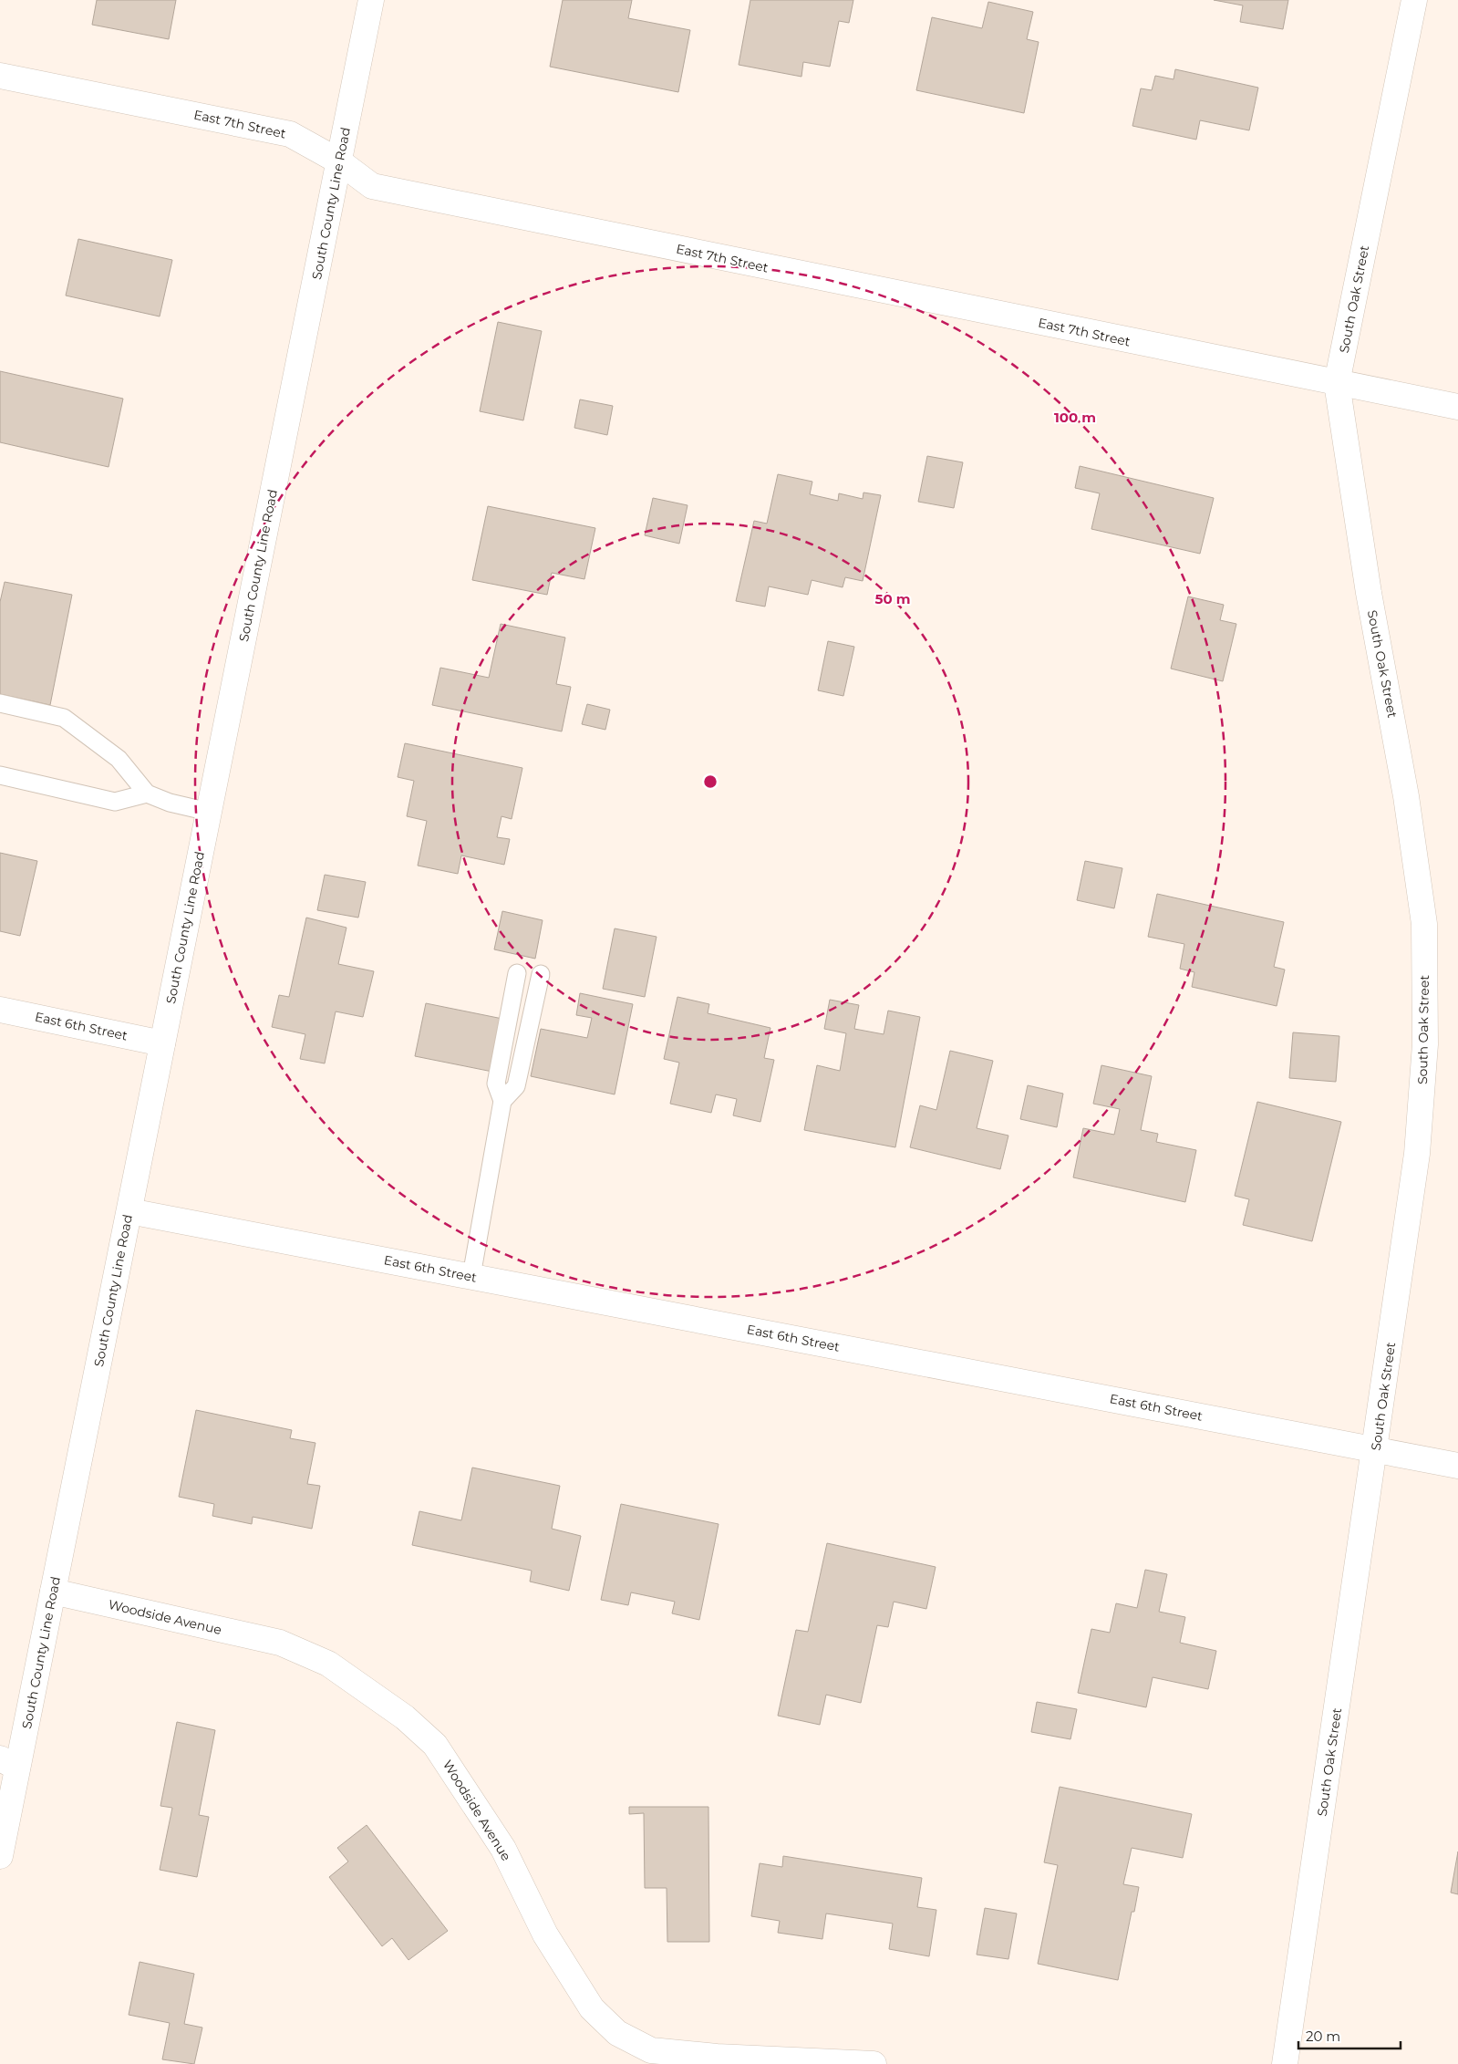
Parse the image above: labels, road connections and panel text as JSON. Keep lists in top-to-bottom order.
{
  "streets": {
    "street": [
      "East 7th Street",
      "South County Line Road",
      "South Oak Street",
      "East 6th Street",
      "Woodside Avenue"
    ]
  },
  "crossings": [
    ["East 7th Street", "South County Line Road"],
    ["East 7th Street", "South Oak Street"],
    ["South County Line Road", "East 6th Street"],
    ["South County Line Road", "Woodside Avenue"],
    ["South Oak Street", "East 6th Street"]
  ],
  "scale_bar": "20 m",
  "rings": ["100 m", "50 m"]
}
